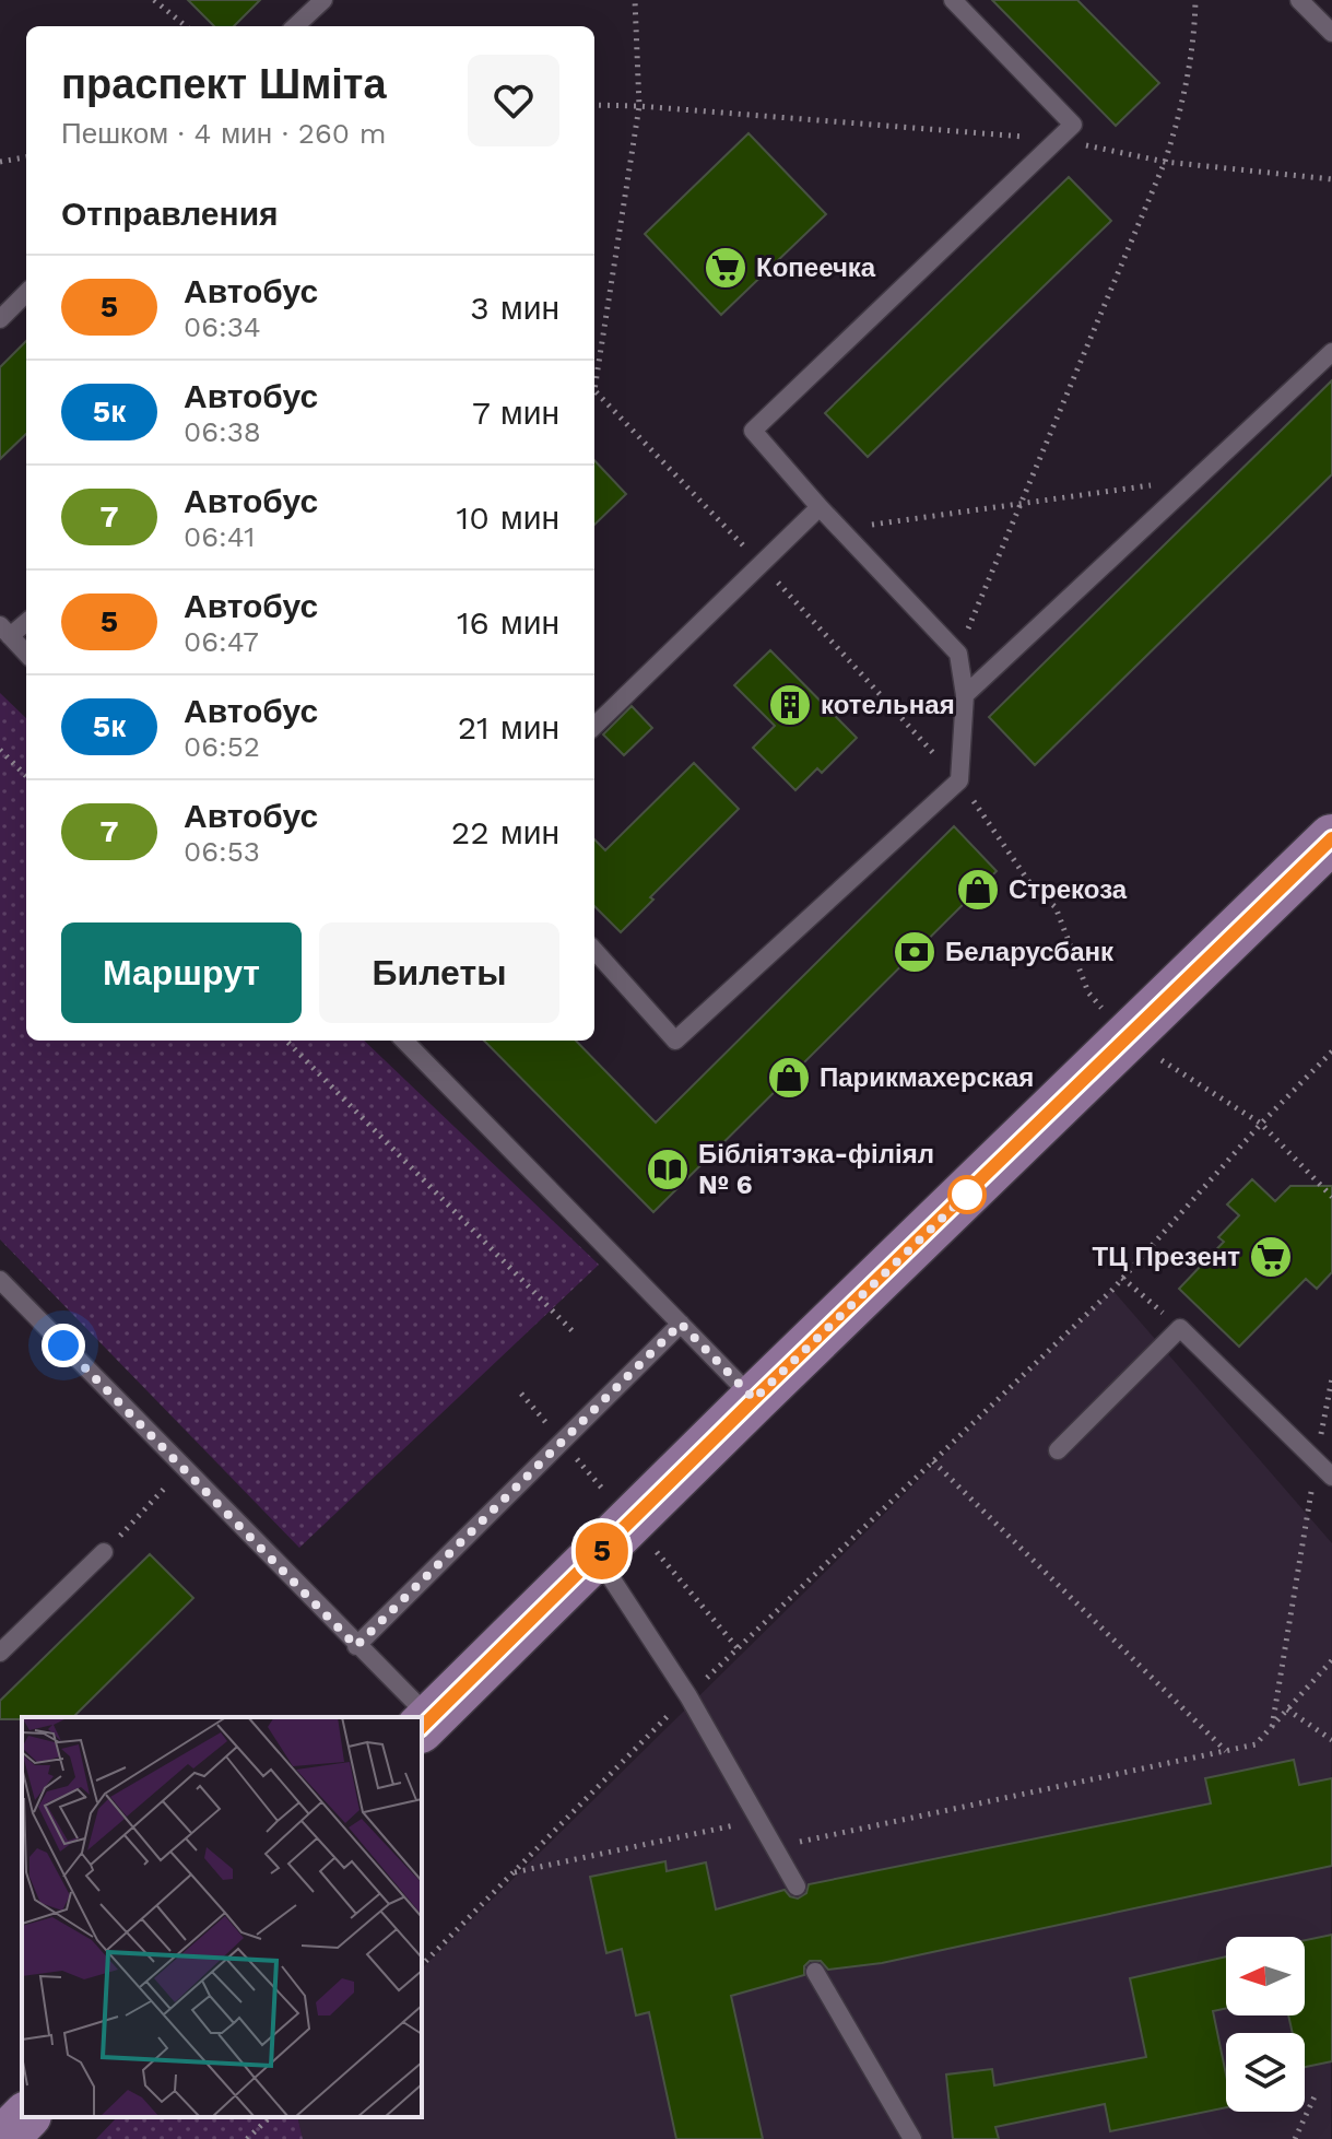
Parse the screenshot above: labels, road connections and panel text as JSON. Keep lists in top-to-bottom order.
{
  "places": {
    "supermarket": ["Копеечка", "ТЦ Презент"],
    "building": ["котельная"],
    "shop": ["Стрекоза", "Парикмахерская"],
    "bank": ["Беларусбанк"],
    "library": ["Бібліятэка-філіял № 6"]
  },
  "lines": ["bus line 5"],
  "north": "left",
  "page": {
    "on_map": "5",
    "heading": [
      ["праспект Шміта", "Пешком · 4 мин · 260 m"],
      "Отправления"
    ],
    "list": [
      {
        "mark": "5",
        "name": "Автобус",
        "note": "06:34",
        "value": "3 мин"
      },
      {
        "mark": "5к",
        "name": "Автобус",
        "note": "06:38",
        "value": "7 мин"
      },
      {
        "mark": "7",
        "name": "Автобус",
        "note": "06:41",
        "value": "10 мин"
      },
      {
        "mark": "5",
        "name": "Автобус",
        "note": "06:47",
        "value": "16 мин"
      },
      {
        "mark": "5к",
        "name": "Автобус",
        "note": "06:52",
        "value": "21 мин"
      },
      {
        "mark": "7",
        "name": "Автобус",
        "note": "06:53",
        "value": "22 мин"
      }
    ],
    "buttons": ["Маршрут", "Билеты"]
  }
}
